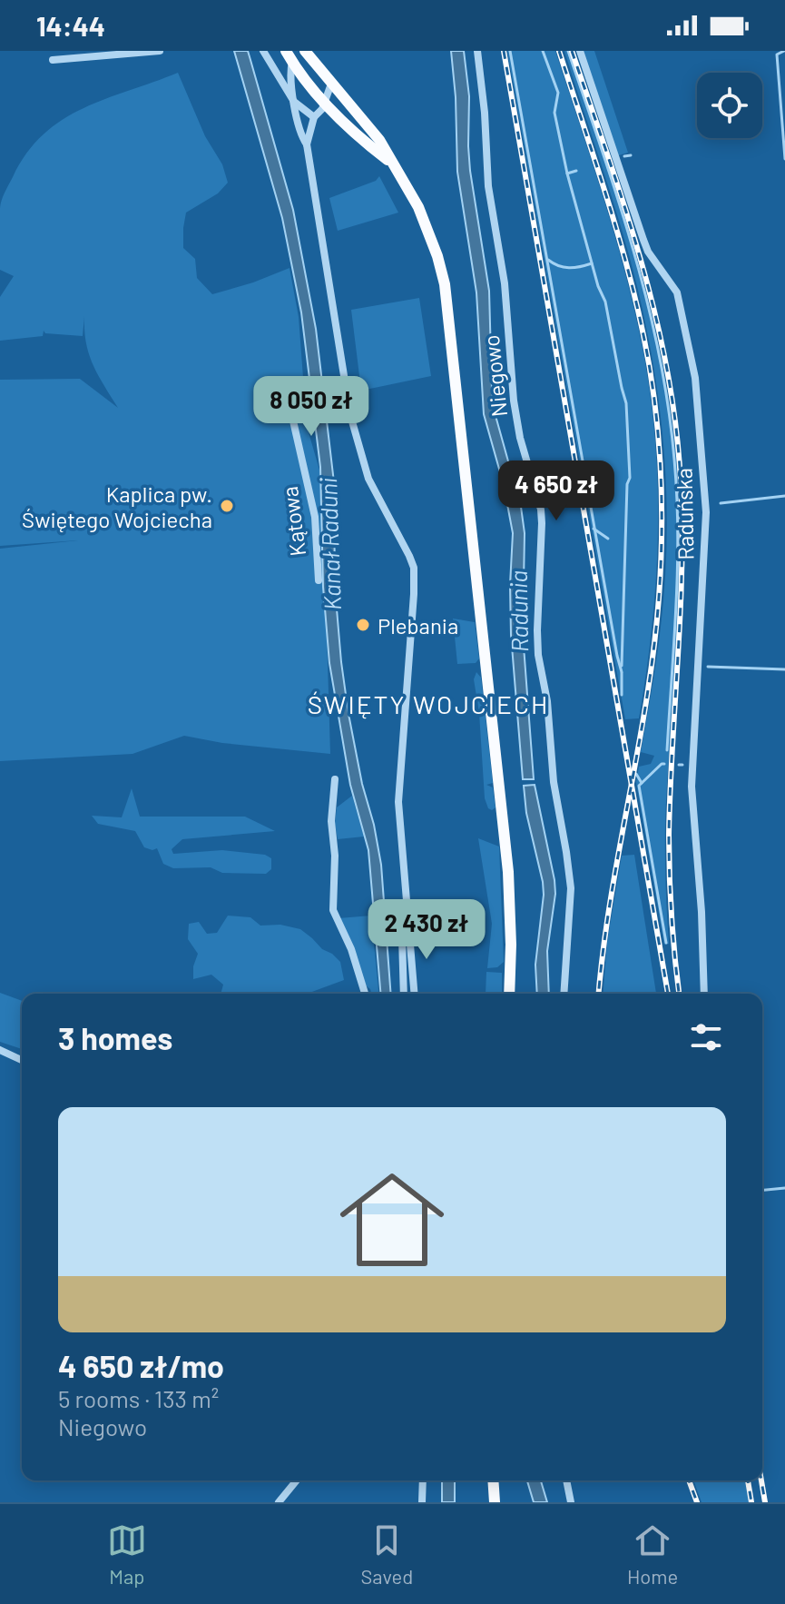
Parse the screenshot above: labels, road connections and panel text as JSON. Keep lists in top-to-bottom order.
{
  "streets": {
    "street": ["Niegowo", "Raduńska", "Kątowa"]
  },
  "districts": ["ŚWIĘTY WOJCIECH"],
  "water": ["Kanał Raduni", "Radunia"],
  "places": ["Kaplica pw. Świętego Wojciecha", "Plebania"],
  "page": {
    "status": "14:44",
    "price": ["8 050 zł", "4 650 zł", "2 430 zł"],
    "heading": "3 homes",
    "list": [
      {
        "name": "4 650 zł/mo",
        "note": "5 rooms · 133 m² · Niegowo"
      }
    ],
    "tabs": ["Map", "Saved", "Home"]
  }
}
